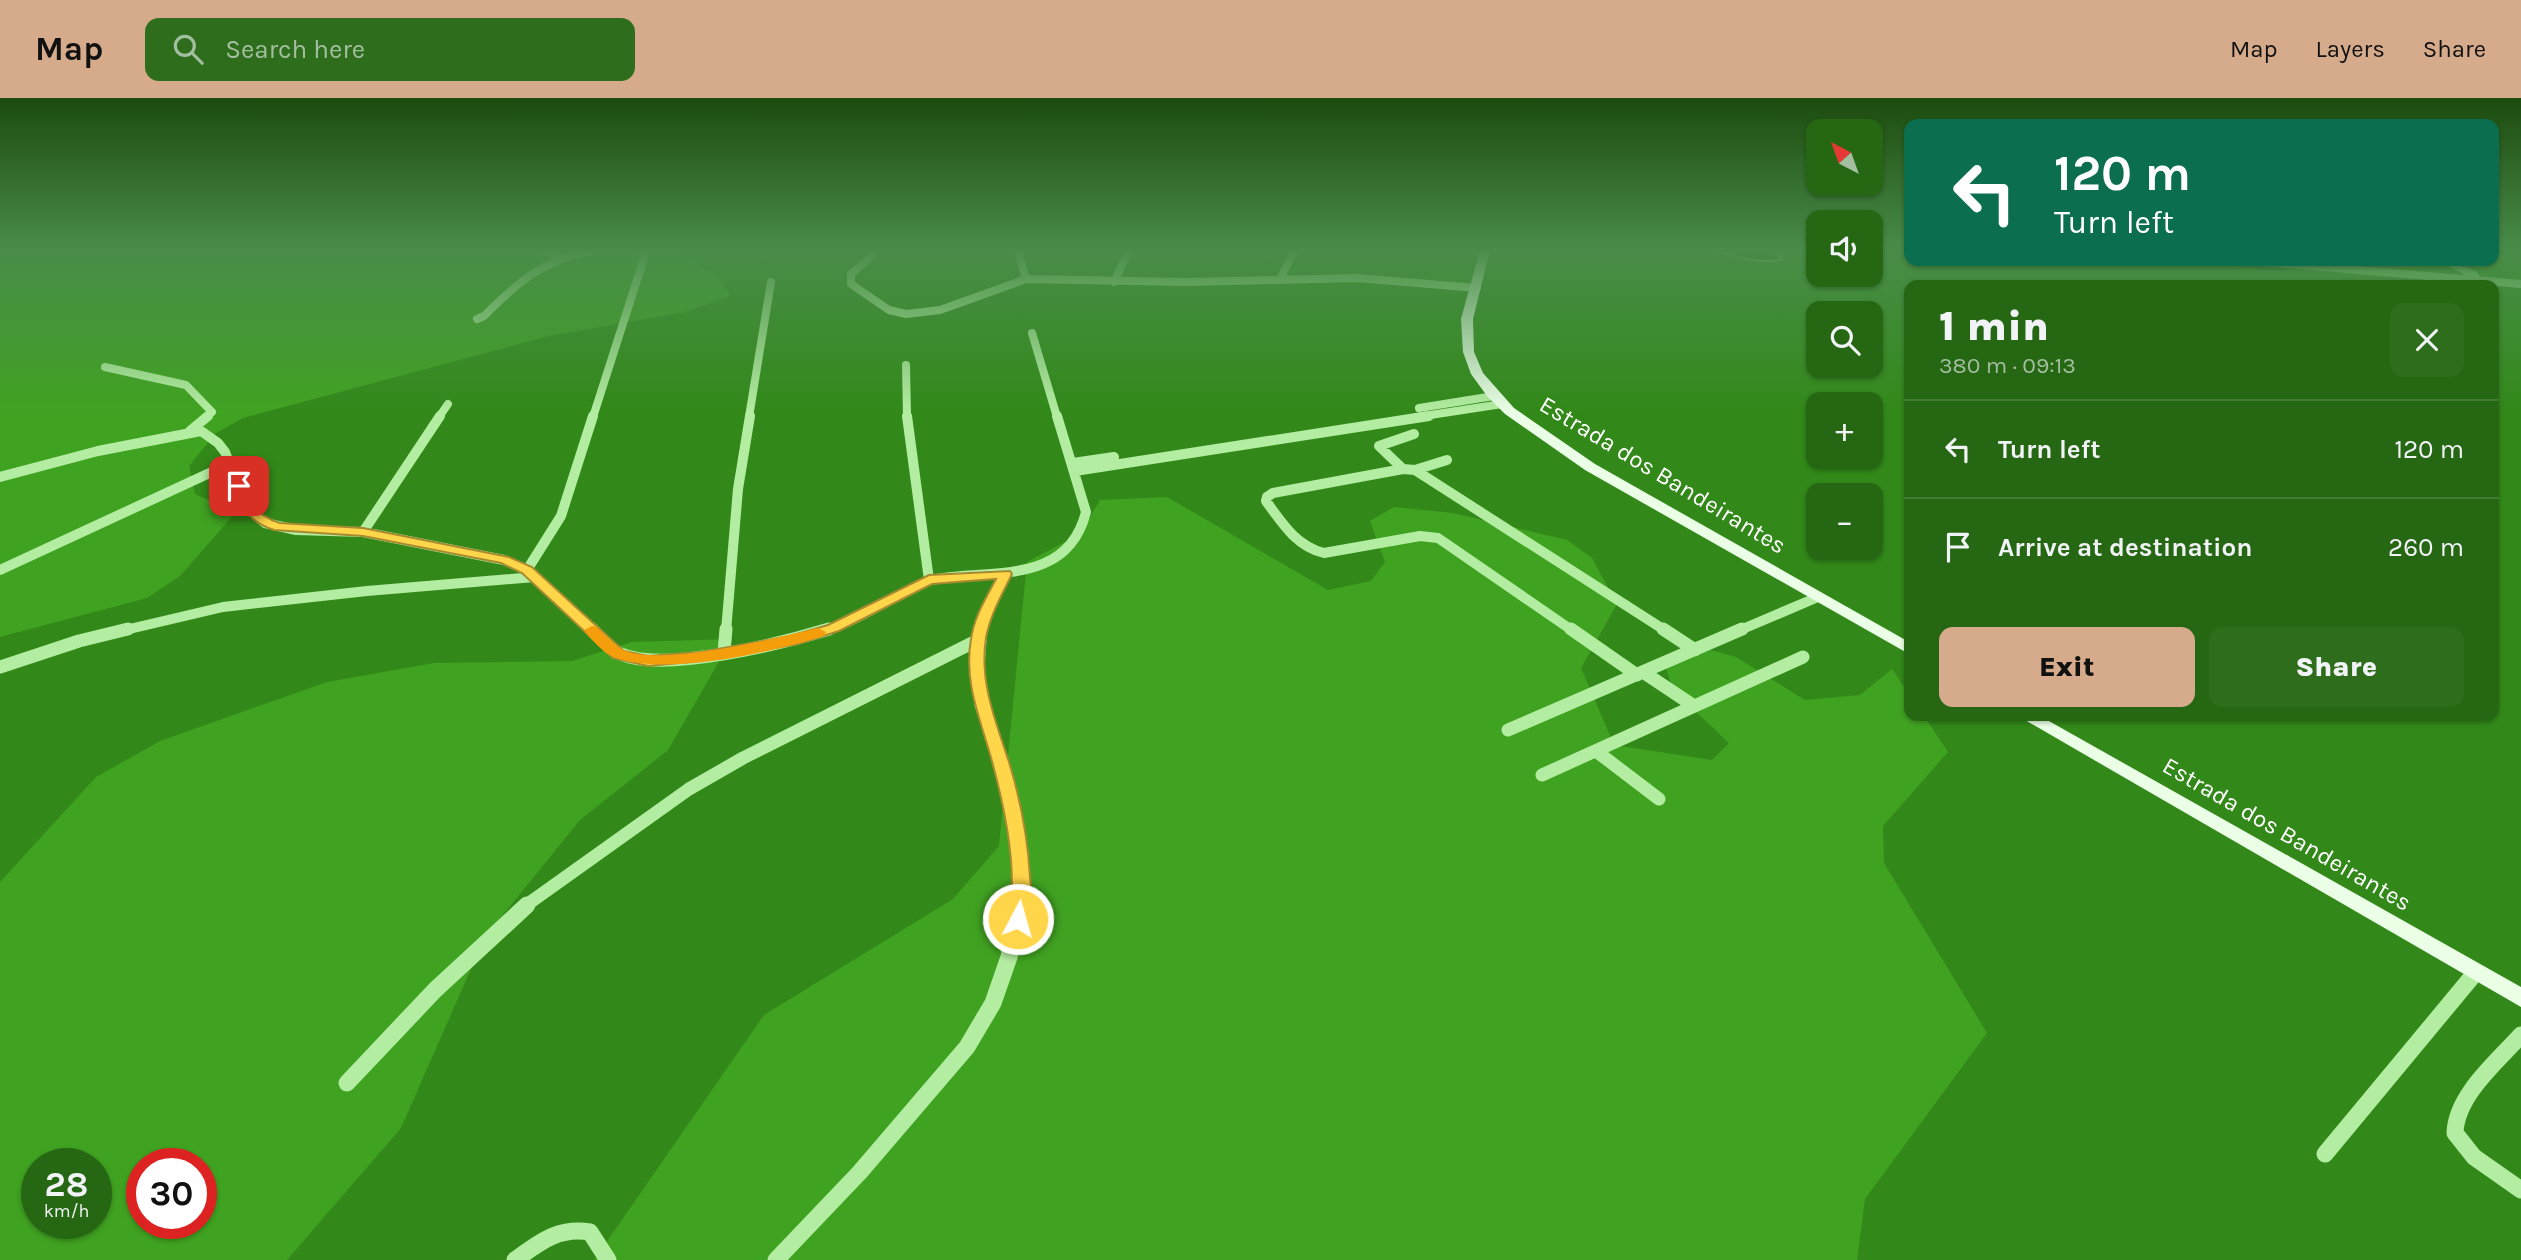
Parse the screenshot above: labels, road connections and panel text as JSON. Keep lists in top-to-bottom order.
{
  "streets": {
    "main road": ["Estrada dos Bandeirantes"]
  },
  "north": "top left",
  "page": {
    "header": "Map",
    "search": "Search here",
    "nav": ["Map", "Layers", "Share"],
    "map_buttons": ["+", "−"],
    "turn": ["120 m", "Turn left"],
    "heading": ["1 min", "380 m · 09:13"],
    "list": [
      {
        "name": "Turn left",
        "value": "120 m"
      },
      {
        "name": "Arrive at destination",
        "value": "260 m"
      }
    ],
    "buttons": ["Exit", "Share"],
    "speed": "28 km/h",
    "limit": "30"
  }
}
